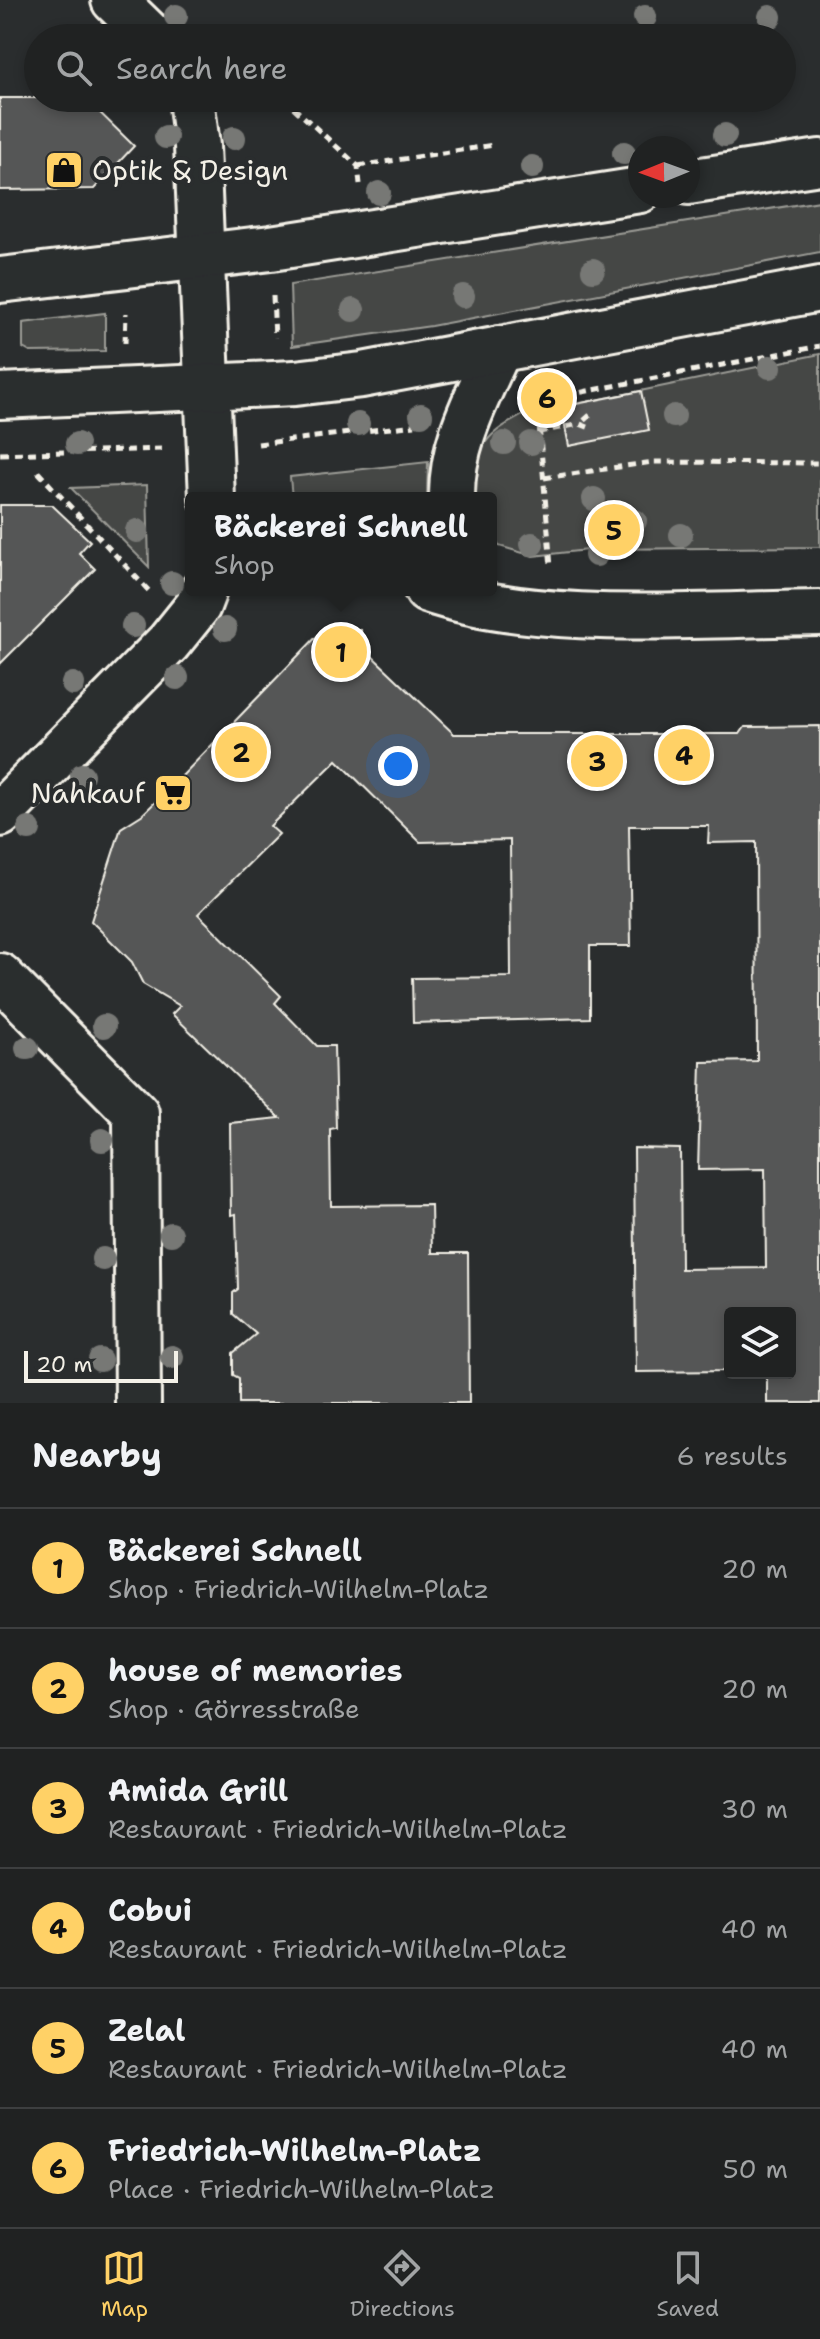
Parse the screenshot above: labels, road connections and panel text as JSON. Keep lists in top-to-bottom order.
{
  "places": {
    "shop": ["Optik & Design"],
    "supermarket": ["Nahkauf"]
  },
  "scale_bar": "20 m",
  "north": "left",
  "page": {
    "search": "Search here",
    "pins": [
      "6",
      "5",
      "1",
      "2",
      "4",
      "3"
    ],
    "popup": ["Bäckerei Schnell", "Shop"],
    "scale": "20 m",
    "heading": ["Nearby", "6 results"],
    "list": [
      {
        "mark": "1",
        "name": "Bäckerei Schnell",
        "note": "Shop · Friedrich-Wilhelm-Platz",
        "value": "20 m"
      },
      {
        "mark": "2",
        "name": "house of memories",
        "note": "Shop · Görresstraße",
        "value": "20 m"
      },
      {
        "mark": "3",
        "name": "Amida Grill",
        "note": "Restaurant · Friedrich-Wilhelm-Platz",
        "value": "30 m"
      },
      {
        "mark": "4",
        "name": "Cobui",
        "note": "Restaurant · Friedrich-Wilhelm-Platz",
        "value": "40 m"
      },
      {
        "mark": "5",
        "name": "Zelal",
        "note": "Restaurant · Friedrich-Wilhelm-Platz",
        "value": "40 m"
      },
      {
        "mark": "6",
        "name": "Friedrich-Wilhelm-Platz",
        "note": "Place · Friedrich-Wilhelm-Platz",
        "value": "50 m"
      }
    ],
    "nav": ["Map", "Directions", "Saved"]
  }
}
